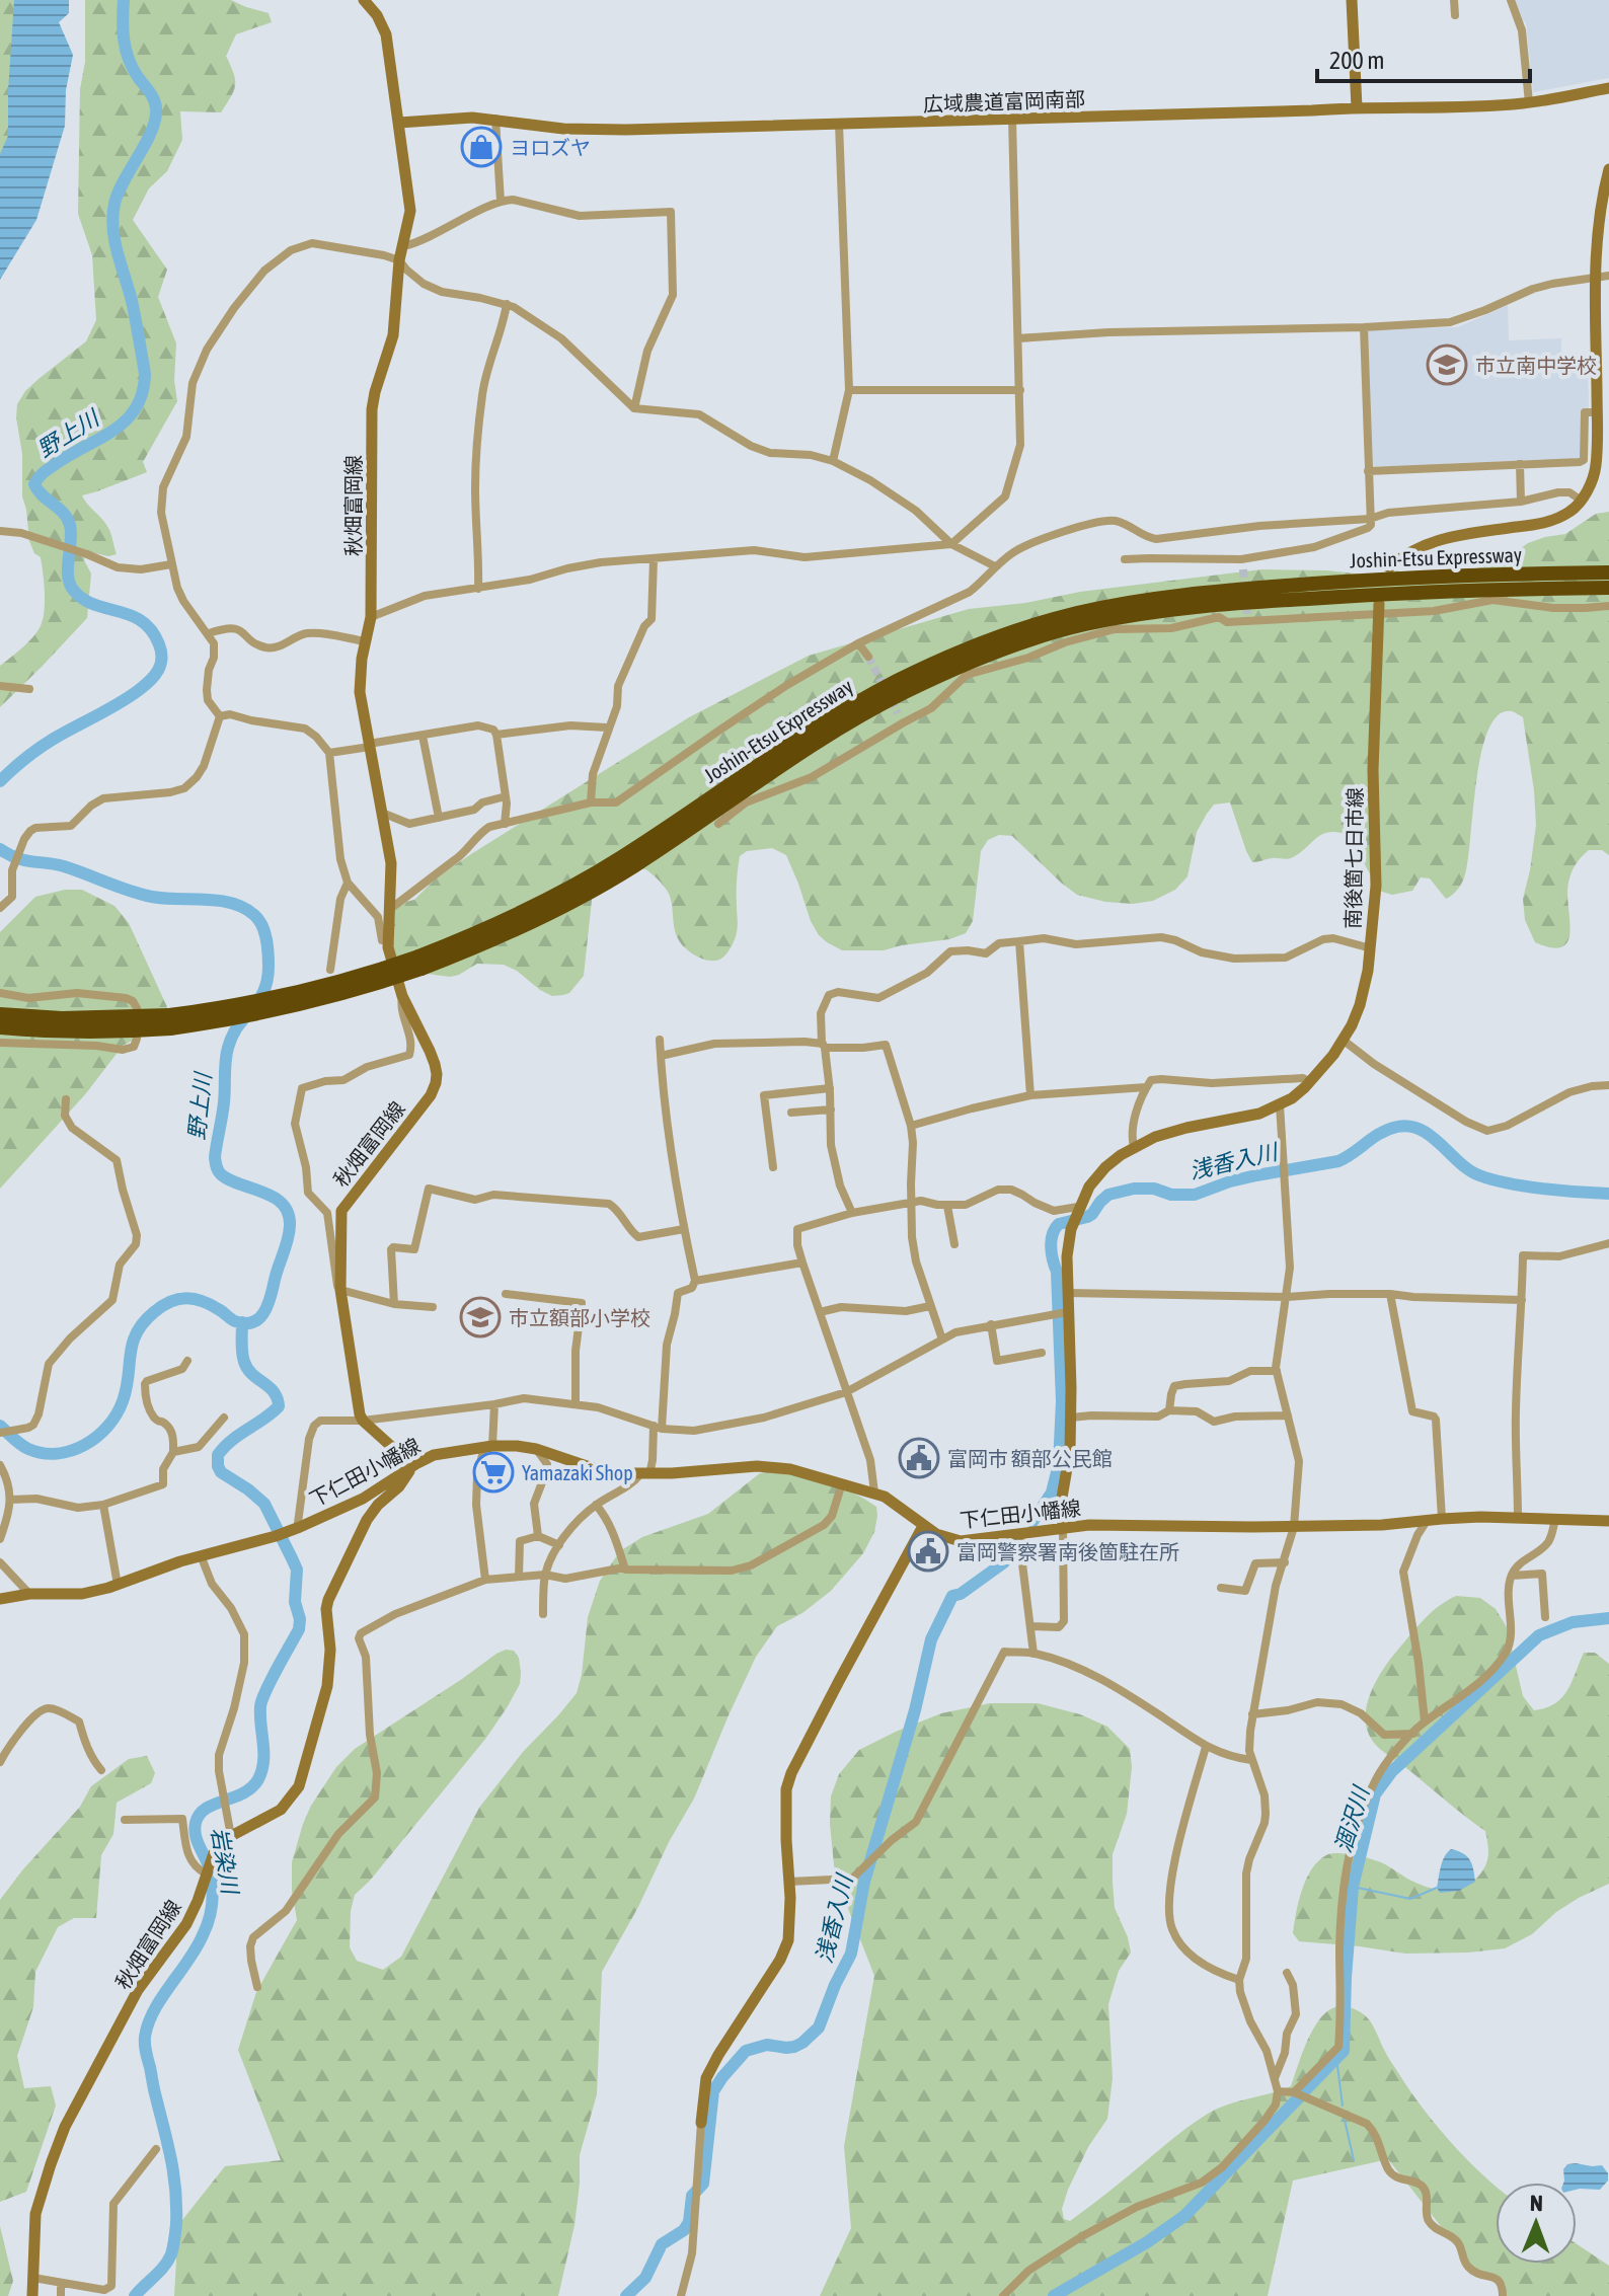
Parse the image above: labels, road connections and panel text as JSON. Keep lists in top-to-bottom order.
{
  "streets": {
    "highway": ["Joshin-Etsu Expressway"],
    "main road": [
      "広域農道富岡南部",
      "秋畑富岡線",
      "南後箇七日市線",
      "下仁田小幡線"
    ]
  },
  "crossings": [
    ["広域農道富岡南部", "秋畑富岡線"],
    ["秋畑富岡線", "下仁田小幡線"],
    ["南後箇七日市線", "下仁田小幡線"]
  ],
  "water": [
    "野上川",
    "浅香入川",
    "涸沢川",
    "岩染川"
  ],
  "places": {
    "shop": ["ヨロズヤ"],
    "school or university": ["市立南中学校", "市立額部小学校"],
    "public building": ["富岡市 額部公民館", "富岡警察署南後箇駐在所"],
    "supermarket": ["Yamazaki Shop"]
  },
  "scale_bar": "200 m",
  "north": "top"
}
